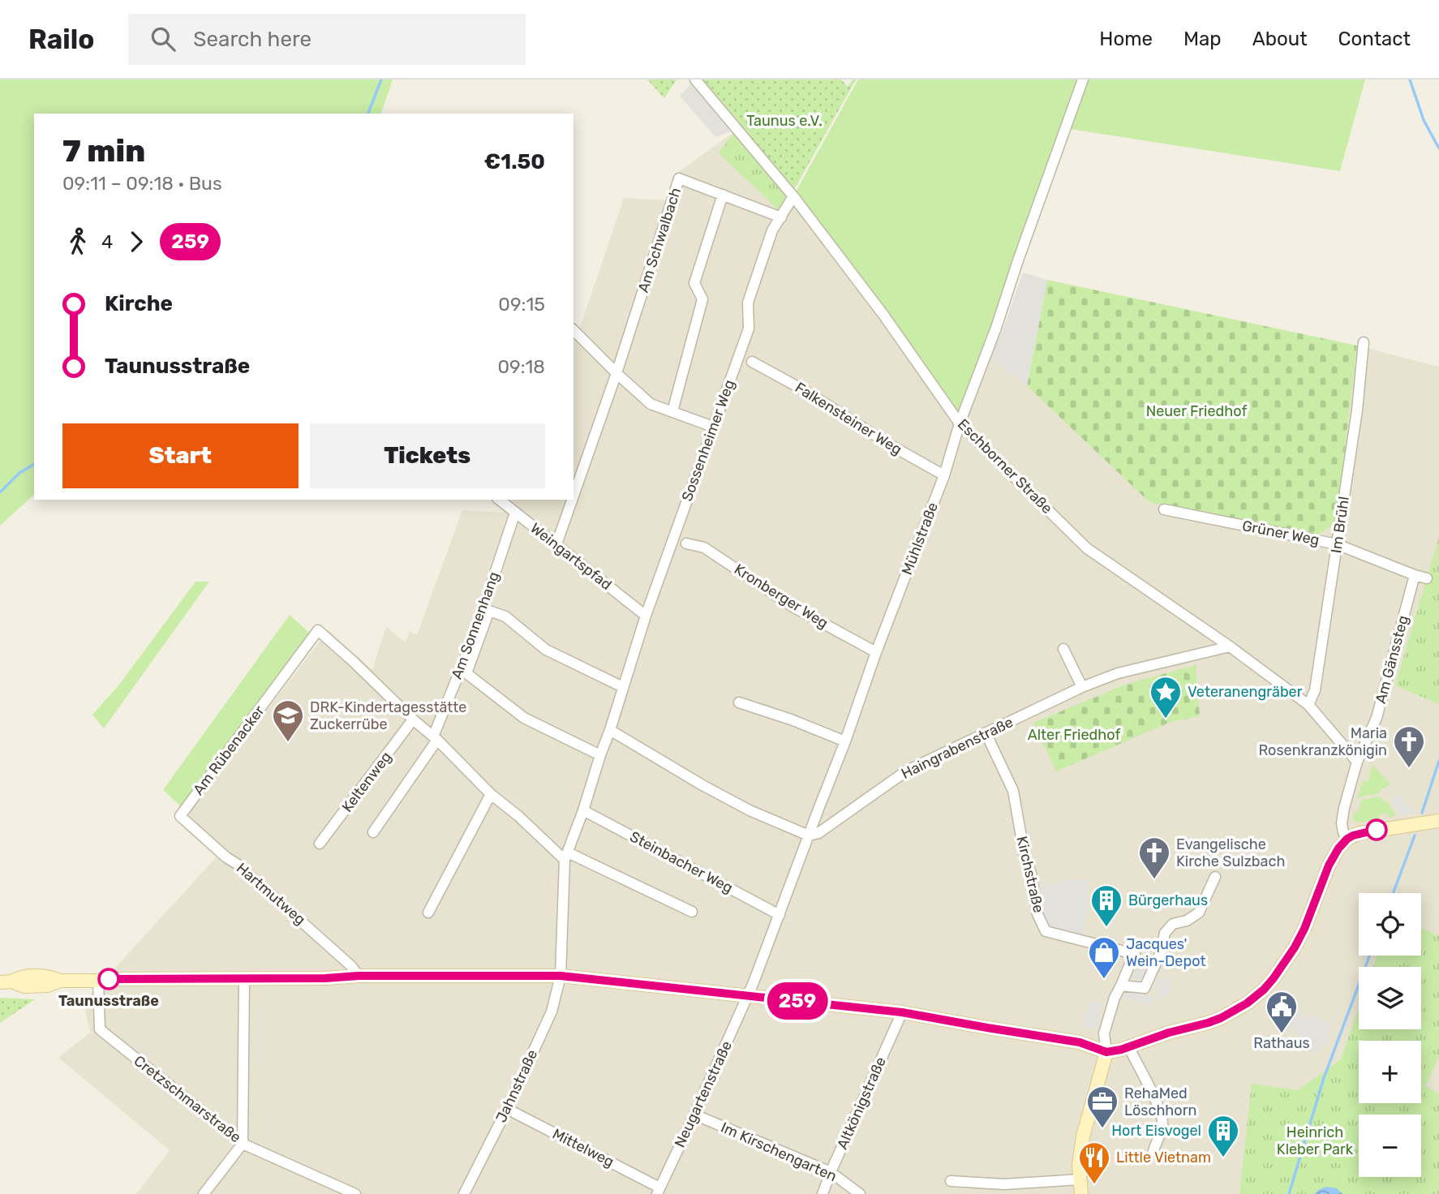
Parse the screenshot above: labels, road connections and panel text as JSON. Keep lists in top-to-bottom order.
{
  "streets": {
    "street": [
      "Am Schwalbach",
      "Falkensteiner Weg",
      "Sossenheimer Weg",
      "Eschborner Straße",
      "Im Brühl",
      "Grüner Weg",
      "Mühlstraße",
      "Weingartspfad",
      "Kronberger Weg",
      "Am Sonnenhang",
      "Am Gänssteg",
      "Haingrabenstraße",
      "Am Rübenacker",
      "Keltenweg",
      "Steinbacher Weg",
      "Kirchstraße",
      "Hartmutweg",
      "Jahnstraße",
      "Neugartenstraße",
      "Cretzschmarstraße",
      "Altkönigstraße",
      "Mittelweg",
      "Im Kirschengarten"
    ]
  },
  "crossings": [
    ["Am Schwalbach", "Sossenheimer Weg"],
    ["Falkensteiner Weg", "Mühlstraße"],
    ["Sossenheimer Weg", "Eschborner Straße"],
    ["Sossenheimer Weg", "Weingartspfad"],
    ["Sossenheimer Weg", "Steinbacher Weg"],
    ["Sossenheimer Weg", "Jahnstraße"],
    ["Eschborner Straße", "Im Brühl"],
    ["Eschborner Straße", "Mühlstraße"],
    ["Eschborner Straße", "Am Gänssteg"],
    ["Eschborner Straße", "Haingrabenstraße"],
    ["Im Brühl", "Grüner Weg"],
    ["Grüner Weg", "Am Gänssteg"],
    ["Mühlstraße", "Kronberger Weg"],
    ["Mühlstraße", "Haingrabenstraße"],
    ["Mühlstraße", "Steinbacher Weg"],
    ["Mühlstraße", "Neugartenstraße"],
    ["Weingartspfad", "Am Sonnenhang"],
    ["Haingrabenstraße", "Kirchstraße"],
    ["Am Rübenacker", "Keltenweg"],
    ["Am Rübenacker", "Hartmutweg"],
    ["Jahnstraße", "Mittelweg"],
    ["Neugartenstraße", "Mittelweg"],
    ["Neugartenstraße", "Im Kirschengarten"],
    ["Altkönigstraße", "Im Kirschengarten"]
  ],
  "parks": [
    "Taunus e.V.",
    "Neuer Friedhof",
    "Alter Friedhof",
    "Heinrich Kleber Park"
  ],
  "places": {
    "place": ["Veteranengräber"],
    "school or university": ["DRK-Kindertagesstätte Zuckerrübe"],
    "church": ["Maria Rosenkranzkönigin", "Evangelische Kirche Sulzbach"],
    "building": ["Bürgerhaus", "Hort Eisvogel"],
    "other": ["Taunusstraße"],
    "shop": ["Jacques' Wein-Depot"],
    "public building": ["Rathaus"],
    "office": ["RehaMed Löschhorn"],
    "restaurant": ["Little Vietnam"]
  },
  "lines": ["bus line 259"],
  "page": {
    "header": "Railo",
    "search": "Search here",
    "nav": [
      "Home",
      "Map",
      "About",
      "Contact"
    ],
    "on_map": "259",
    "heading": ["7 min", "09:11 – 09:18 · Bus", "€1.50"],
    "legs": ["4", "259"],
    "list": [
      {
        "name": "Kirche",
        "value": "09:15"
      },
      {
        "name": "Taunusstraße",
        "value": "09:18"
      }
    ],
    "buttons": ["Start", "Tickets"],
    "map_buttons": ["+", "−"]
  }
}
